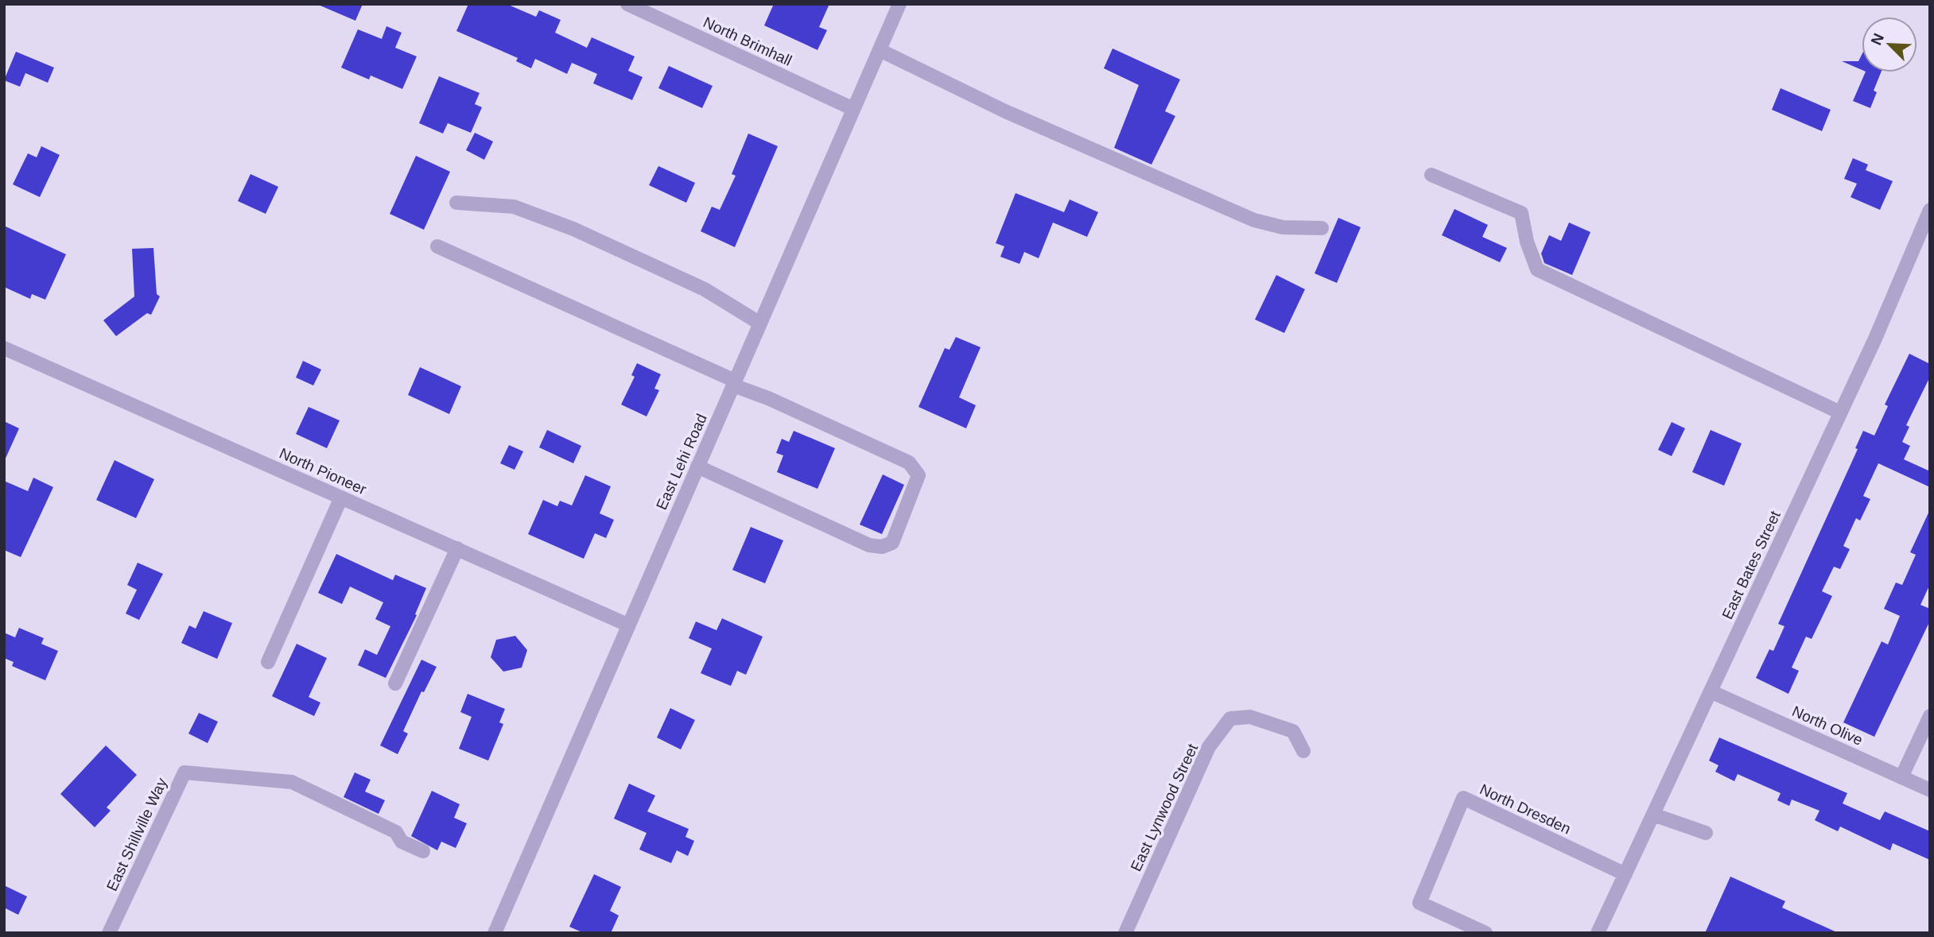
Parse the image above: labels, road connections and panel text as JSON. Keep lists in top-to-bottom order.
{
  "streets": {
    "street": [
      "North Brimhall",
      "East Lehi Road",
      "North Pioneer",
      "East Bates Street",
      "North Olive",
      "East Lynwood Street",
      "North Dresden",
      "East Shillville Way"
    ]
  },
  "crossings": [
    ["North Brimhall", "East Lehi Road"],
    ["East Lehi Road", "North Pioneer"],
    ["East Bates Street", "North Olive"],
    ["East Bates Street", "North Dresden"]
  ],
  "north": "top left"
}
